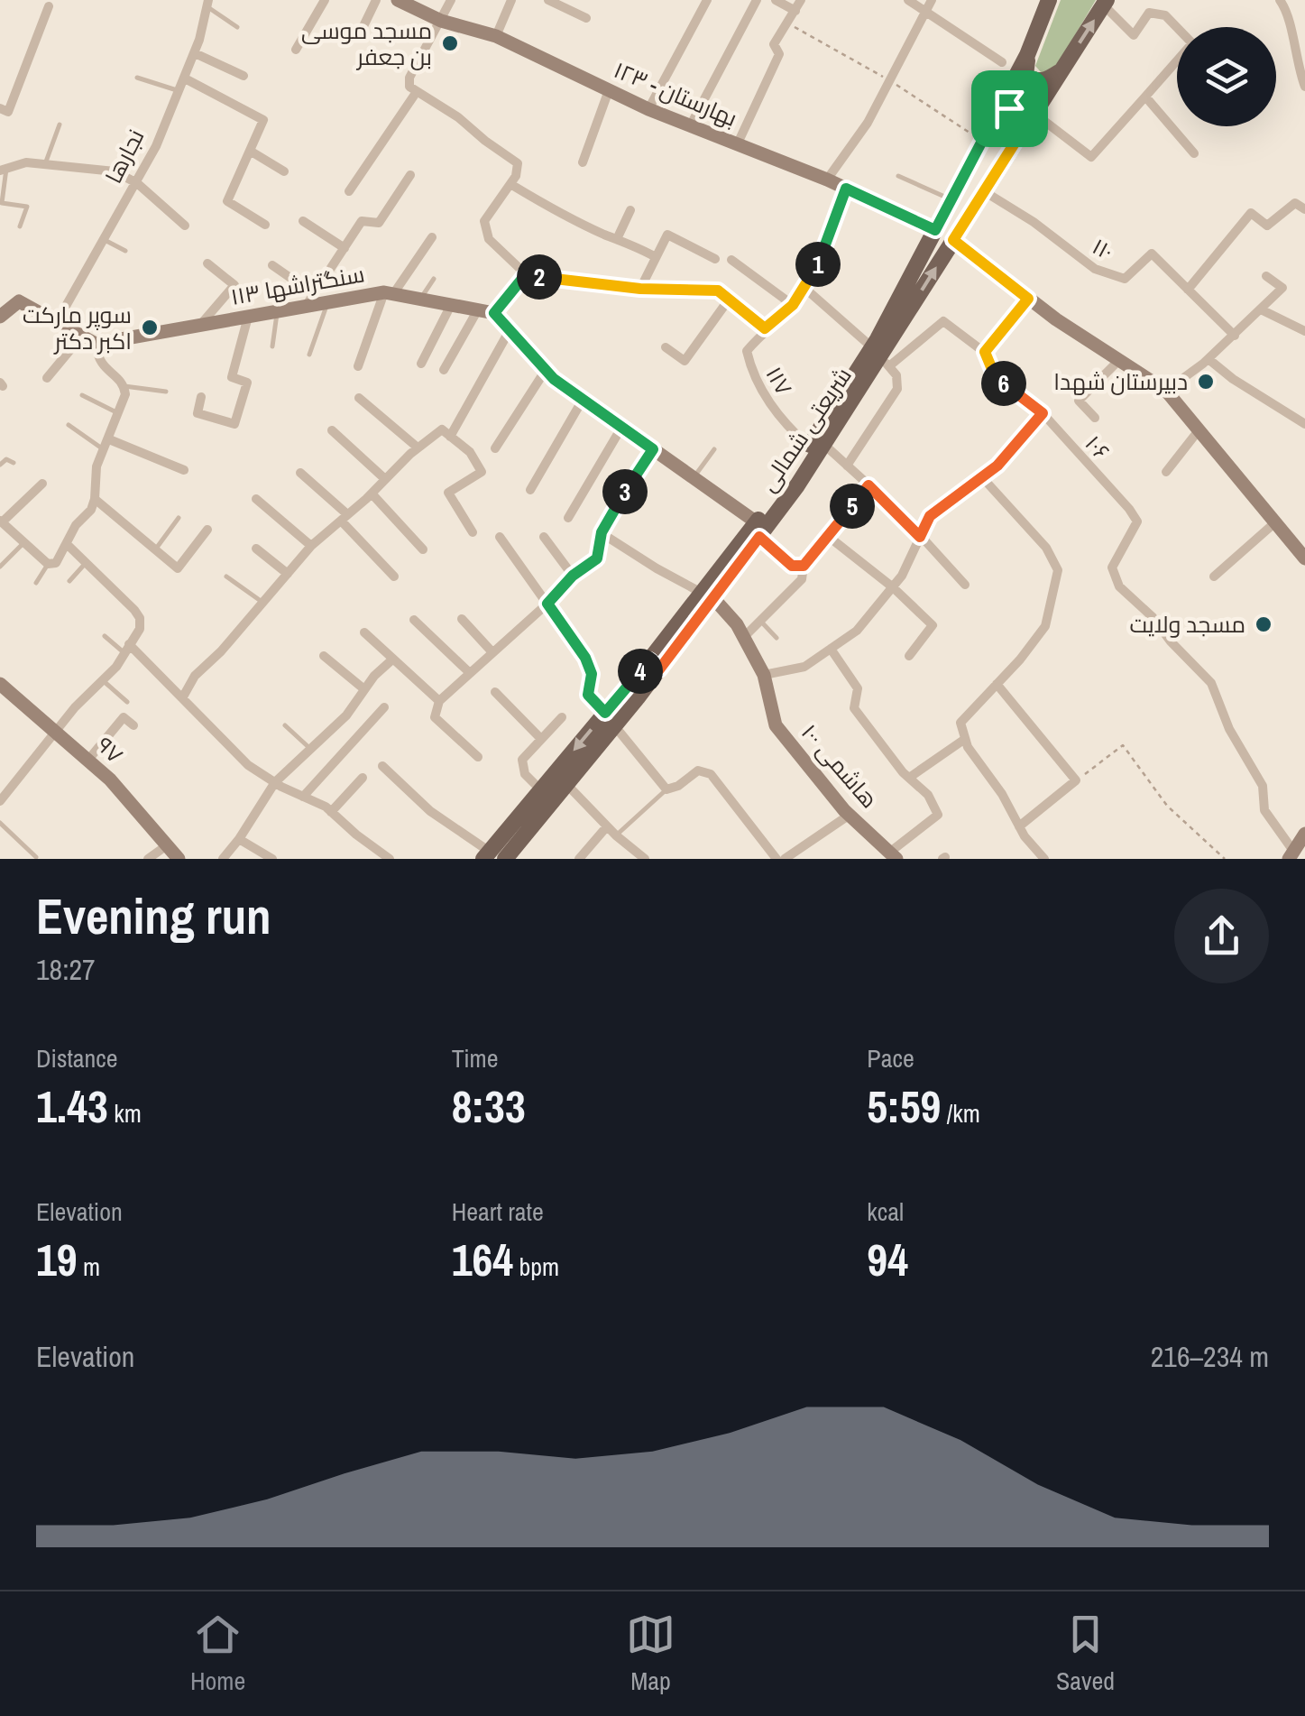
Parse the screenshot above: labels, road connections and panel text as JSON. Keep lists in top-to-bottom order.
{
  "streets": {
    "main road": ["شریعتی شمالی"],
    "street": [
      "بهارستان - ۱۲۳",
      "نجارها",
      "۱۱۰",
      "سنگتراشها ۱۱۳",
      "۱۱۷",
      "۱۰۶",
      "۹۷",
      "هاشمی ۱۰۰"
    ]
  },
  "crossings": [
    ["بهارستان - ۱۲۳", "۱۱۷"],
    ["بهارستان - ۱۲۳", "شریعتی شمالی"],
    ["۱۱۰", "شریعتی شمالی"],
    ["۱۱۷", "شریعتی شمالی"],
    ["شریعتی شمالی", "۱۰۶"],
    ["شریعتی شمالی", "هاشمی ۱۰۰"]
  ],
  "places": [
    "مسجد موسی بن جعفر",
    "سوپر مارکت اکبر دکتر",
    "دبیرستان شهدا",
    "مسجد ولایت"
  ],
  "page": {
    "pins": [
      "1",
      "2",
      "6",
      "3",
      "5",
      "4"
    ],
    "heading": ["Evening run", "18:27"],
    "stats": [
      ["Distance", "1.43 km"],
      ["Time", "8:33"],
      ["Pace", "5:59 /km"],
      ["Elevation", "19 m"],
      ["Heart rate", "164 bpm"],
      ["kcal", "94"]
    ],
    "chart": ["Elevation", "216–234 m"],
    "tabs": ["Home", "Map", "Saved"]
  }
}
